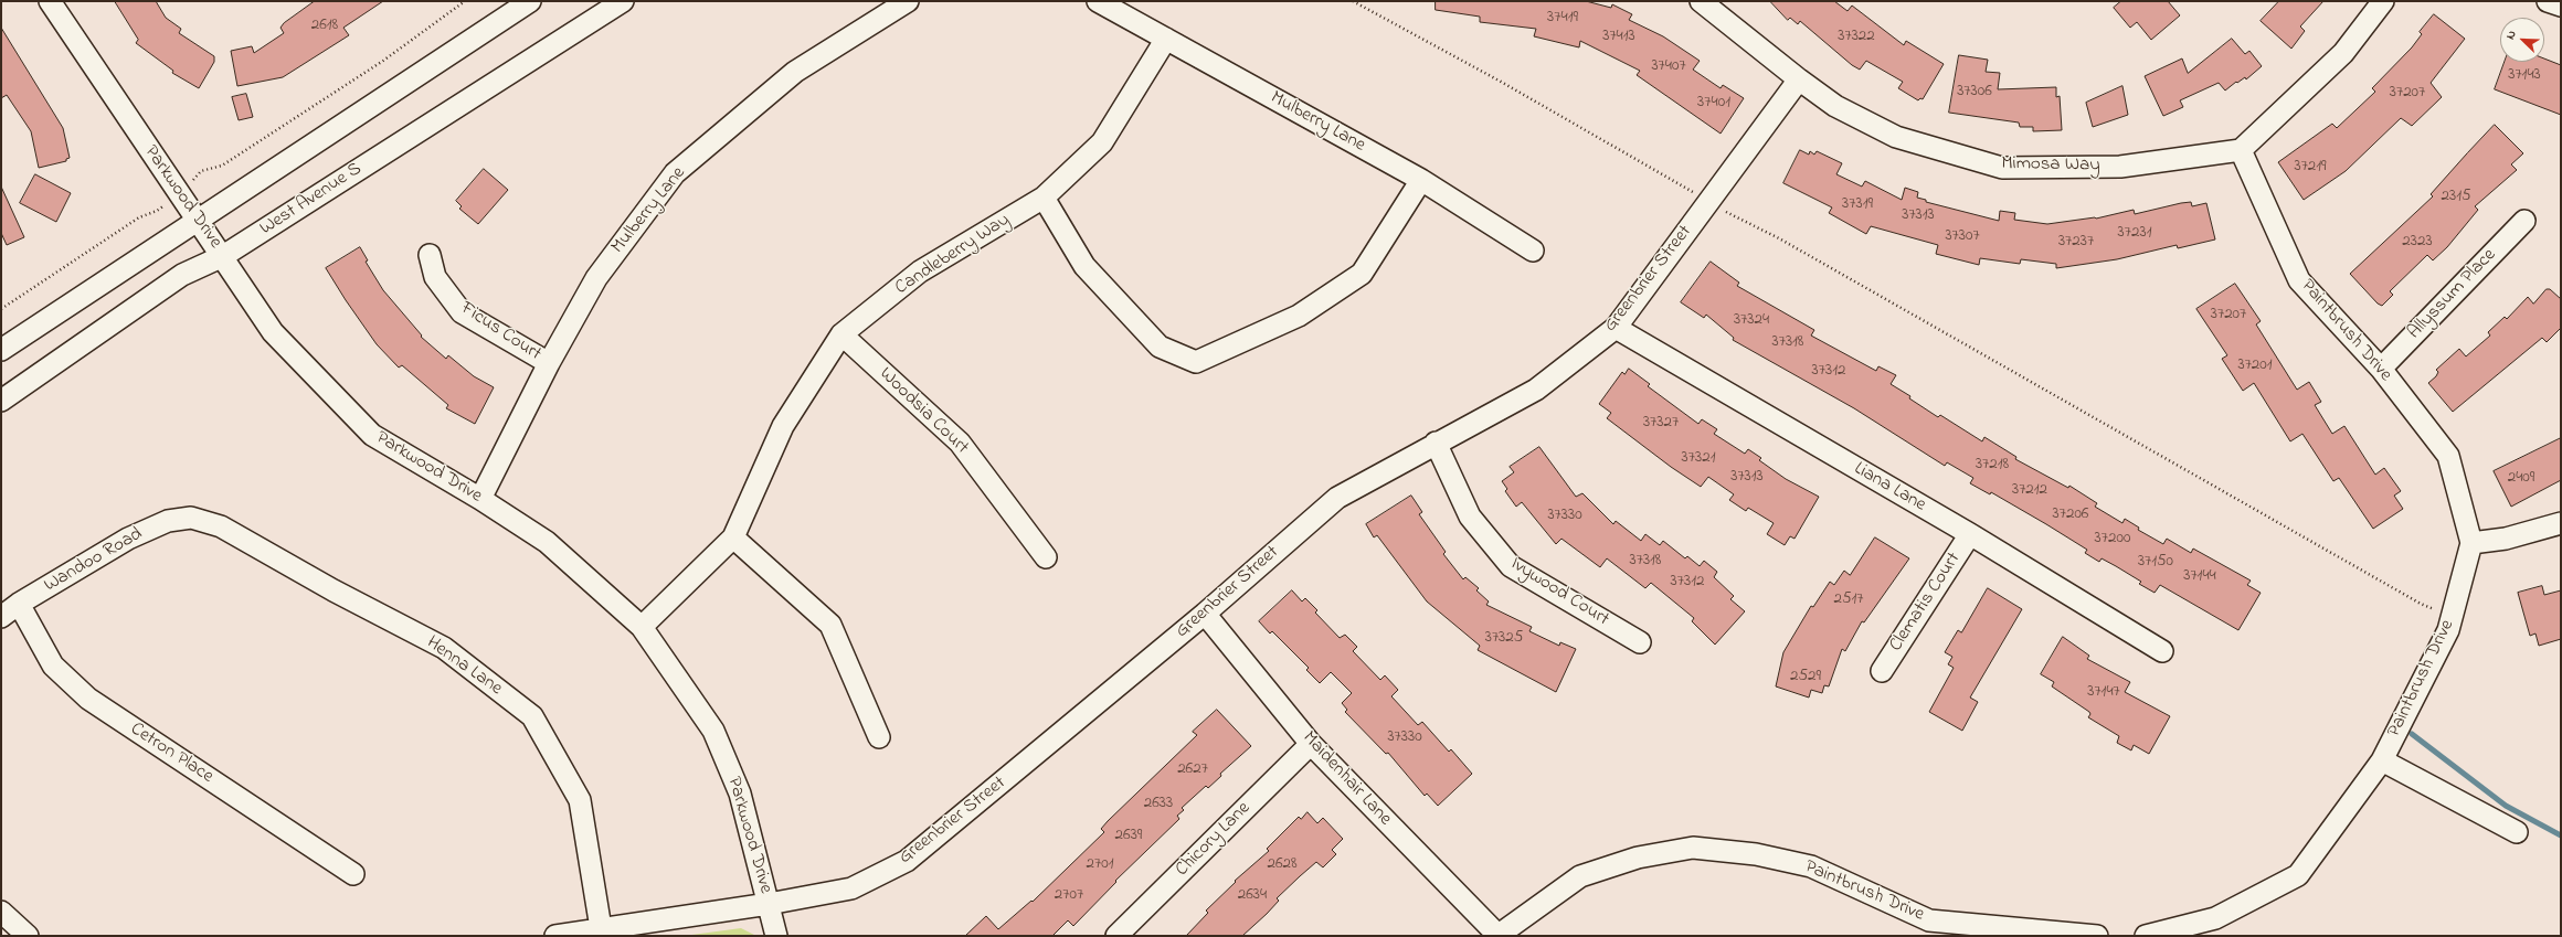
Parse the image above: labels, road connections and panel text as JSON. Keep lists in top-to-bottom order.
{
  "streets": {
    "street": [
      "Mulberry Lane",
      "Mimosa Way",
      "Parkwood Drive",
      "West Avenue S",
      "Candleberry Way",
      "Greenbrier Street",
      "Allyssum Place",
      "Paintbrush Drive",
      "Ficus Court",
      "Woodsia Court",
      "Liana Lane",
      "Wandoo Road",
      "Ivywood Court",
      "Clematis Court",
      "Henna Lane",
      "Cetron Place",
      "Maidenhair Lane",
      "Chicory Lane"
    ]
  },
  "crossings": [
    ["Mulberry Lane", "Parkwood Drive"],
    ["Mulberry Lane", "Candleberry Way"],
    ["Mulberry Lane", "Ficus Court"],
    ["Mimosa Way", "Greenbrier Street"],
    ["Mimosa Way", "Paintbrush Drive"],
    ["Parkwood Drive", "West Avenue S"],
    ["Parkwood Drive", "Candleberry Way"],
    ["Parkwood Drive", "Greenbrier Street"],
    ["Candleberry Way", "Woodsia Court"],
    ["Greenbrier Street", "Liana Lane"],
    ["Greenbrier Street", "Ivywood Court"],
    ["Greenbrier Street", "Henna Lane"],
    ["Greenbrier Street", "Maidenhair Lane"],
    ["Allyssum Place", "Paintbrush Drive"],
    ["Paintbrush Drive", "Maidenhair Lane"],
    ["Liana Lane", "Clematis Court"],
    ["Wandoo Road", "Henna Lane"],
    ["Wandoo Road", "Cetron Place"],
    ["Maidenhair Lane", "Chicory Lane"]
  ],
  "house_numbers": [
    "37419",
    "2618",
    "37413",
    "37322",
    "37407",
    "37143",
    "37306",
    "37207",
    "37401",
    "37219",
    "2315",
    "37319",
    "37313",
    "37231",
    "37307",
    "37237",
    "2323",
    "37207",
    "37324",
    "37318",
    "37201",
    "37312",
    "37327",
    "37321",
    "37218",
    "37313",
    "2409",
    "37212",
    "37206",
    "37330",
    "37200",
    "37318",
    "37150",
    "37144",
    "37312",
    "2517",
    "37325",
    "2529",
    "37147",
    "37330",
    "2627",
    "2633",
    "2639",
    "2701",
    "2628",
    "2707",
    "2634"
  ],
  "north": "top left"
}
